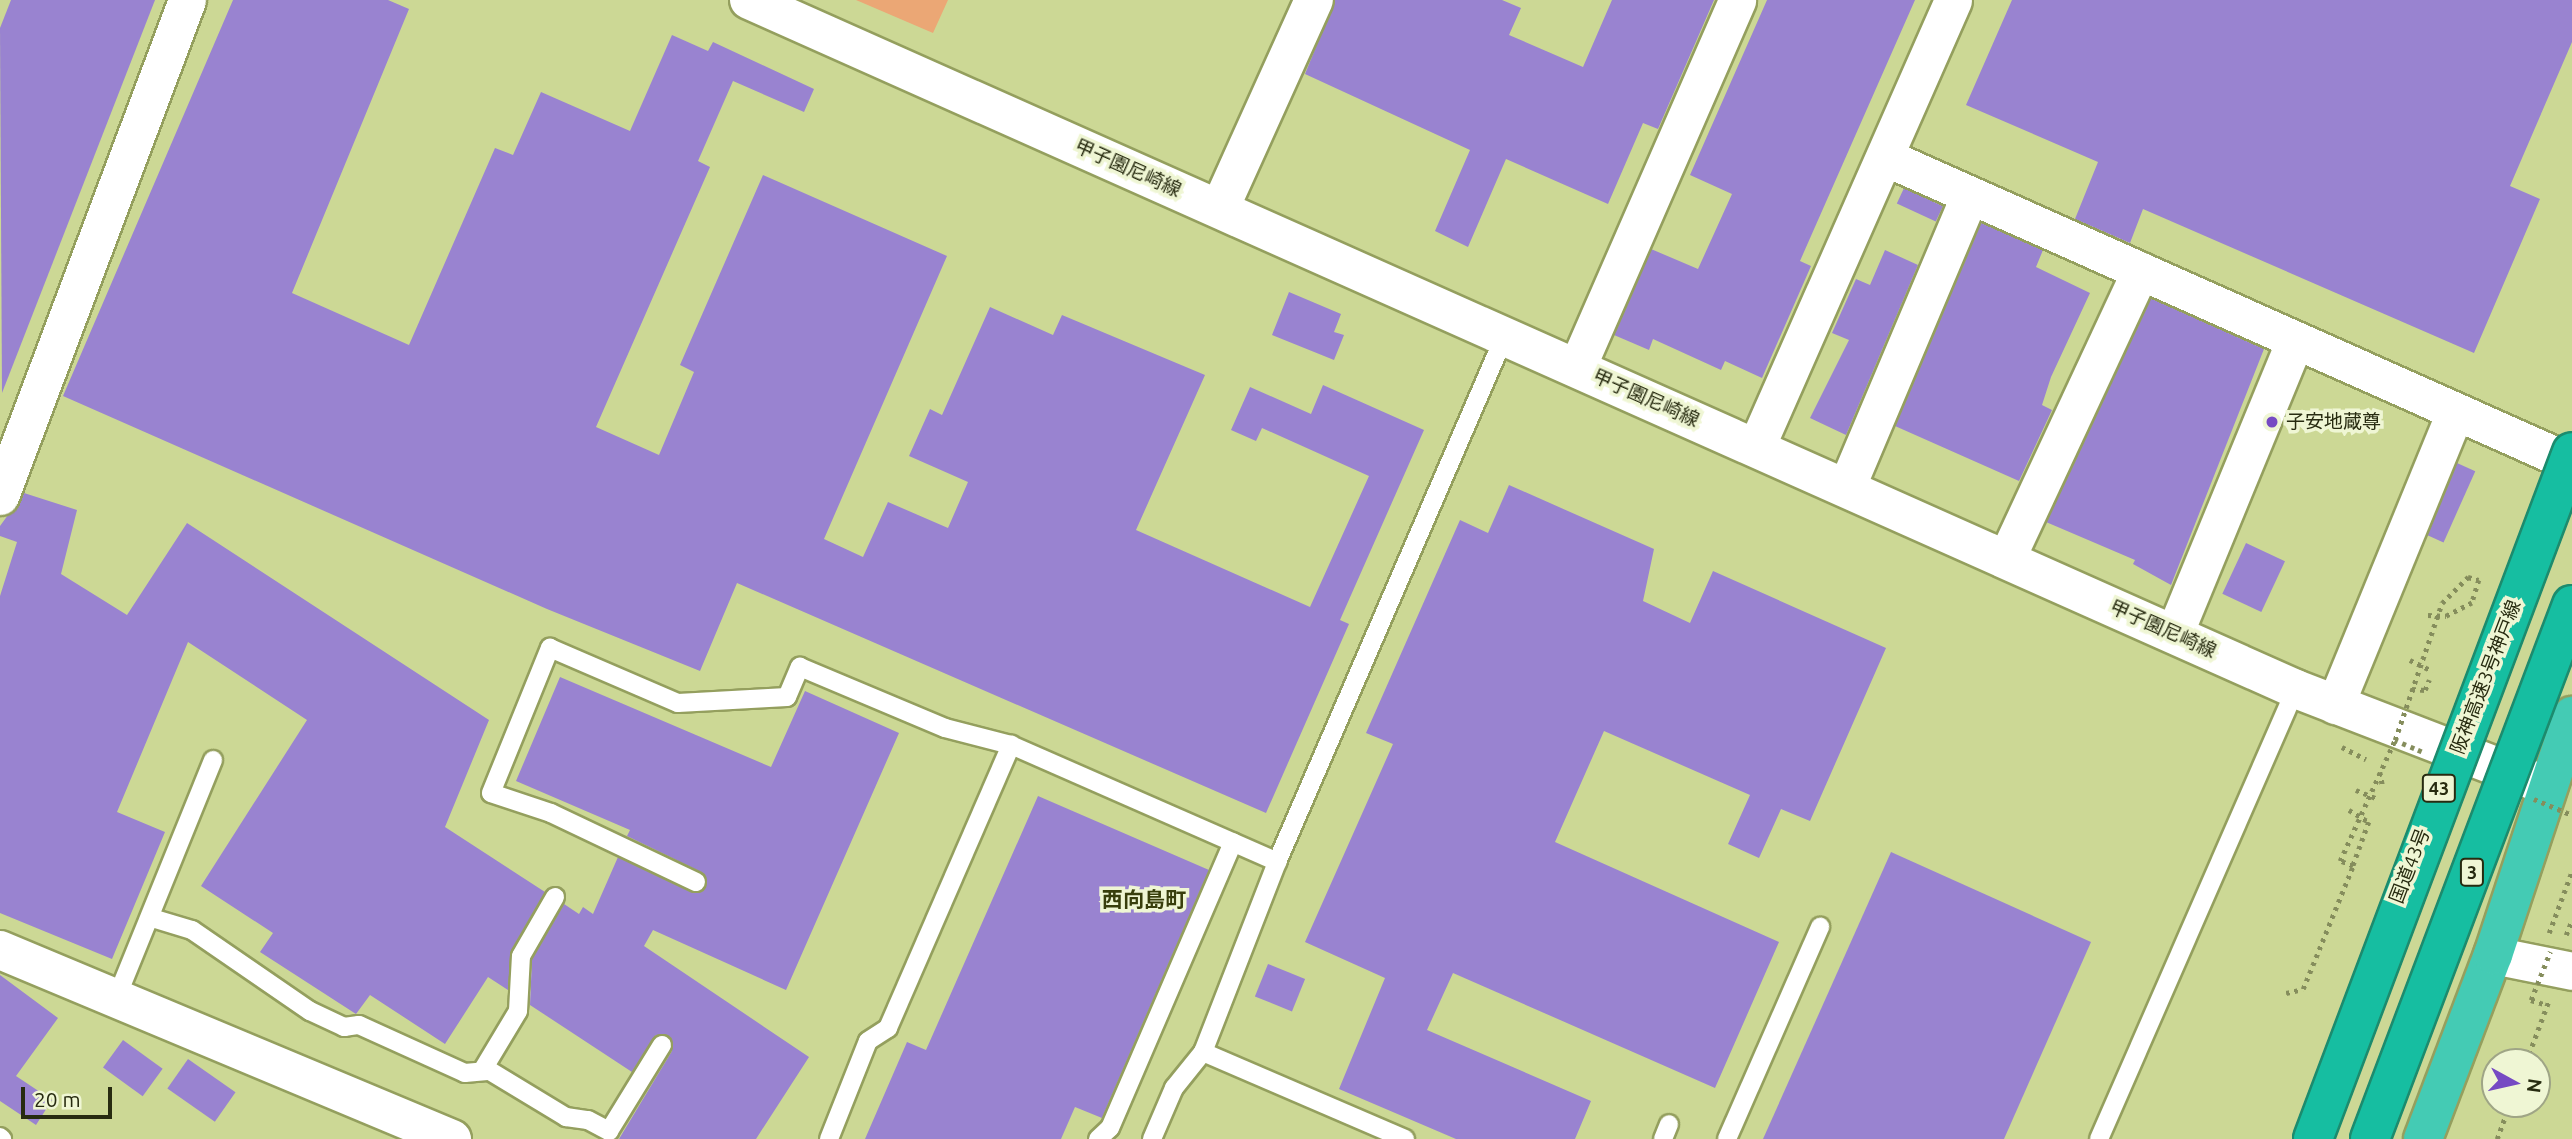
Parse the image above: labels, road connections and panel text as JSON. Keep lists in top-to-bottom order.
{
  "streets": {
    "highway": [
      "阪神高速3号神戸線",
      "43",
      "国道43号",
      "3"
    ],
    "main road": ["甲子園尼崎線"]
  },
  "crossings": [
    ["甲子園尼崎線", "国道43号"],
    ["阪神高速3号神戸線", "国道43号"]
  ],
  "districts": ["西向島町"],
  "places": ["子安地蔵尊"],
  "scale_bar": "20 m",
  "north": "right"
}
